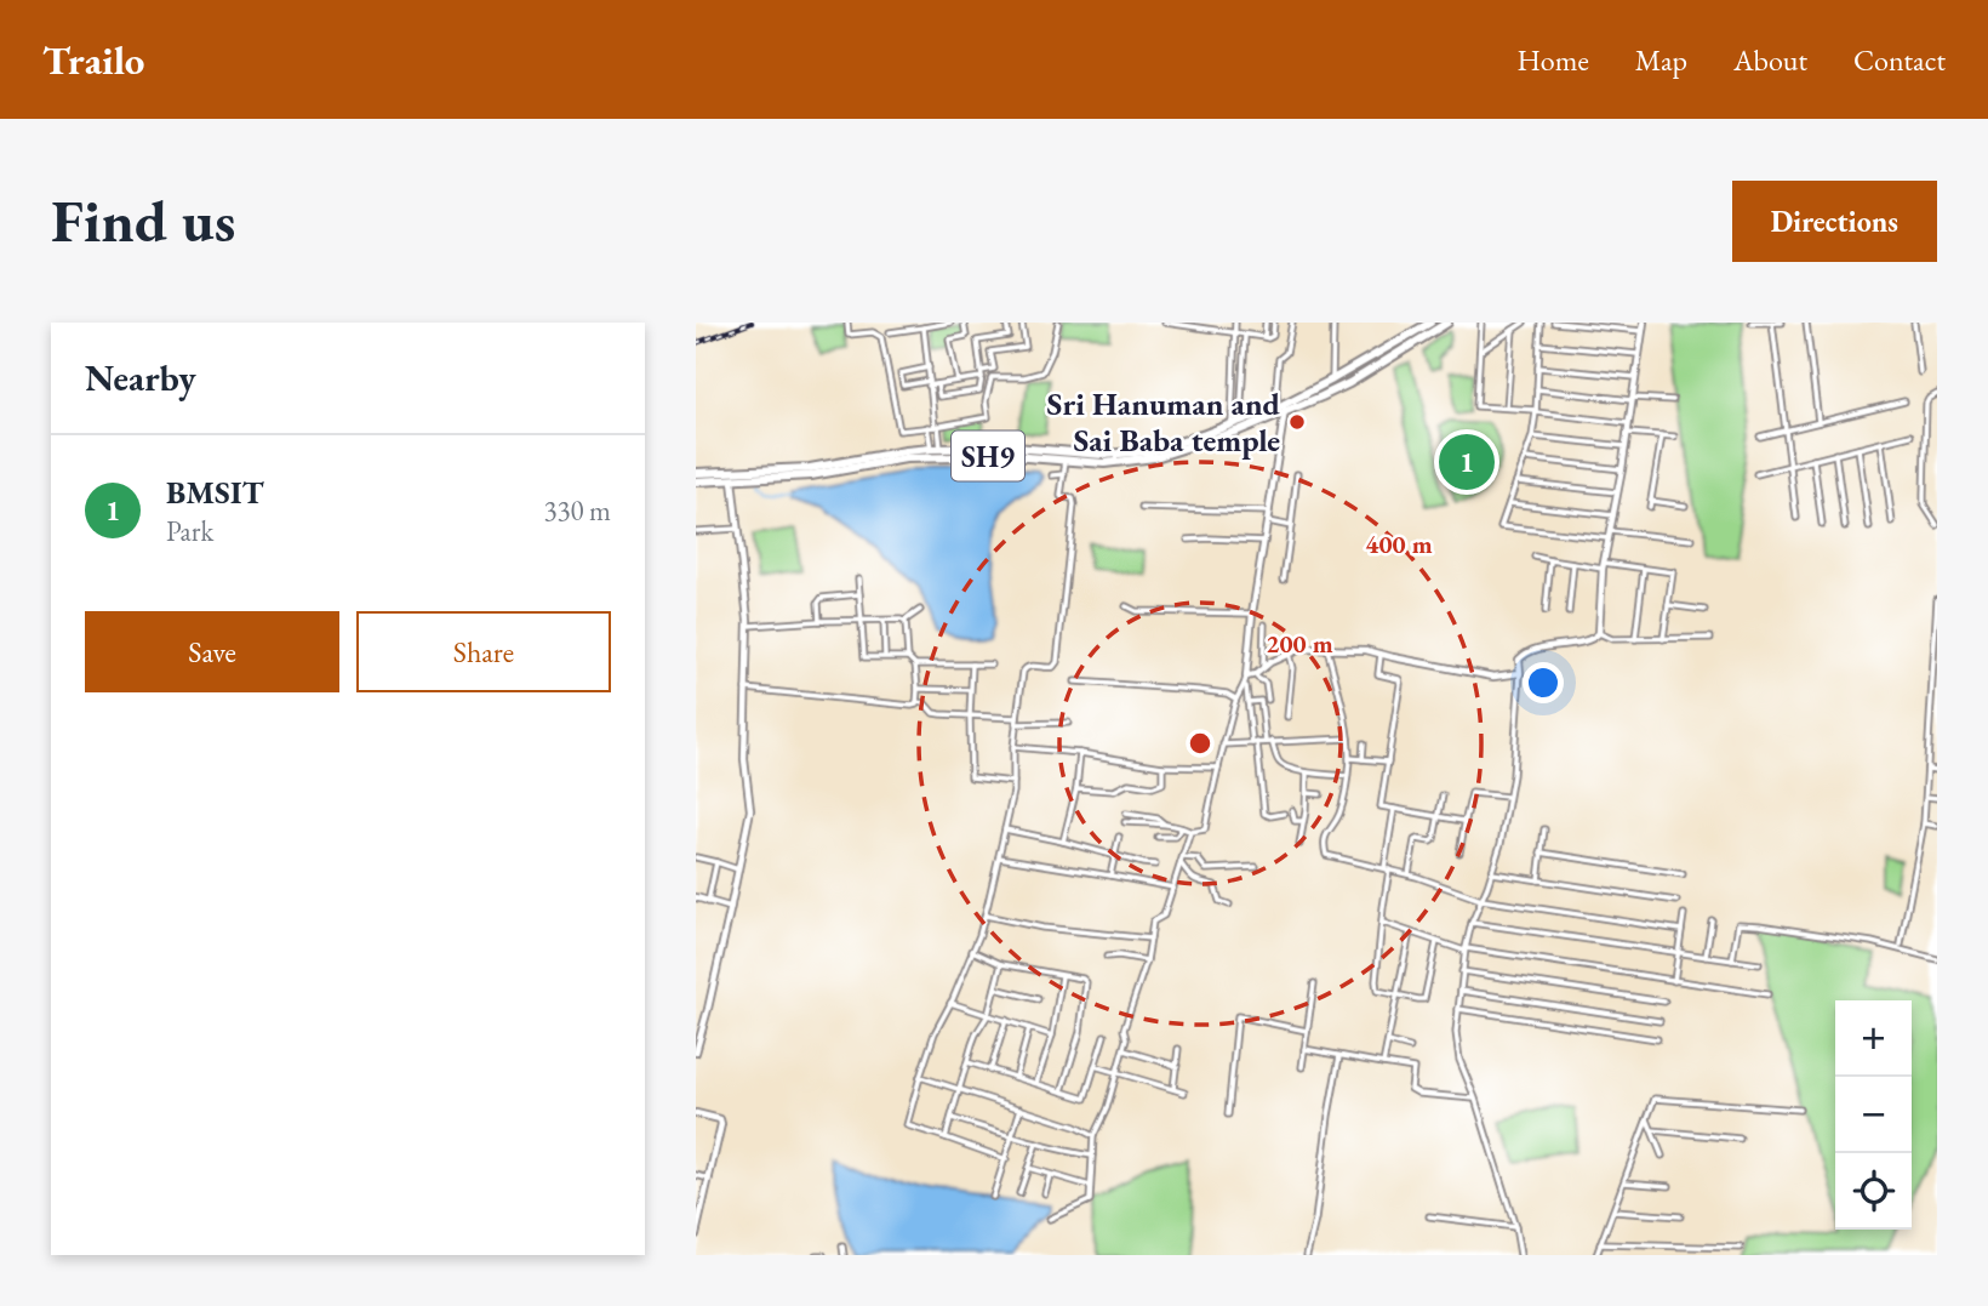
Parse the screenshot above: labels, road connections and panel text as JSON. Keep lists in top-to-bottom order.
{
  "streets": {
    "main road": ["SH9"]
  },
  "places": ["Sri Hanuman and Sai Baba temple"],
  "page": {
    "header": "Trailo",
    "nav": [
      "Home",
      "Map",
      "About",
      "Contact"
    ],
    "buttons": [
      "Directions",
      ["Save", "Share"]
    ],
    "title": "Find us",
    "heading": "Nearby",
    "pins": "1",
    "list": [
      {
        "mark": "1",
        "name": "BMSIT",
        "note": "Park",
        "value": "330 m"
      }
    ],
    "map_buttons": ["+", "−"]
  },
  "rings": ["400 m", "200 m"]
}
